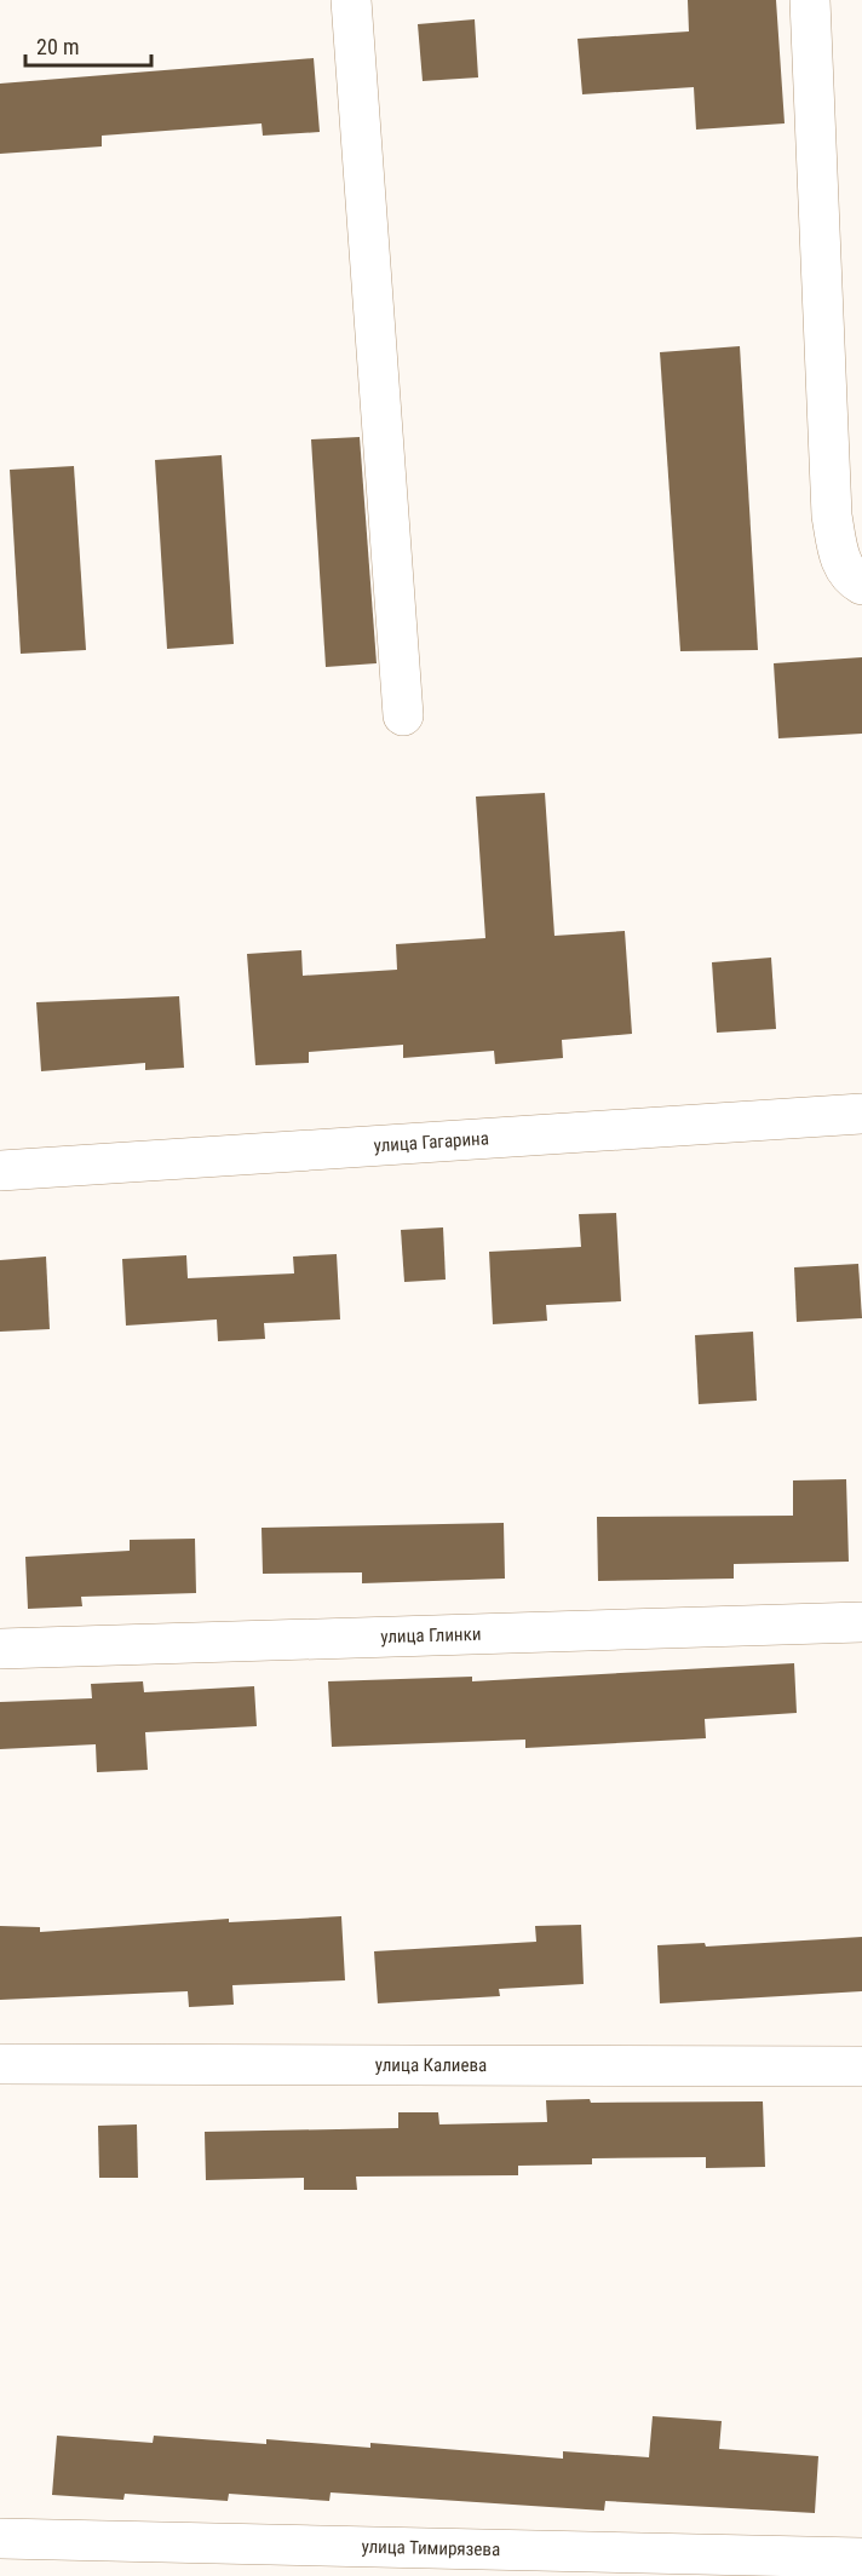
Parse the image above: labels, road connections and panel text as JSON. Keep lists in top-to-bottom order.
{
  "streets": {
    "street": [
      "улица Гагарина",
      "улица Глинки",
      "улица Калиева",
      "улица Тимирязева"
    ]
  },
  "scale_bar": "20 m"
}
